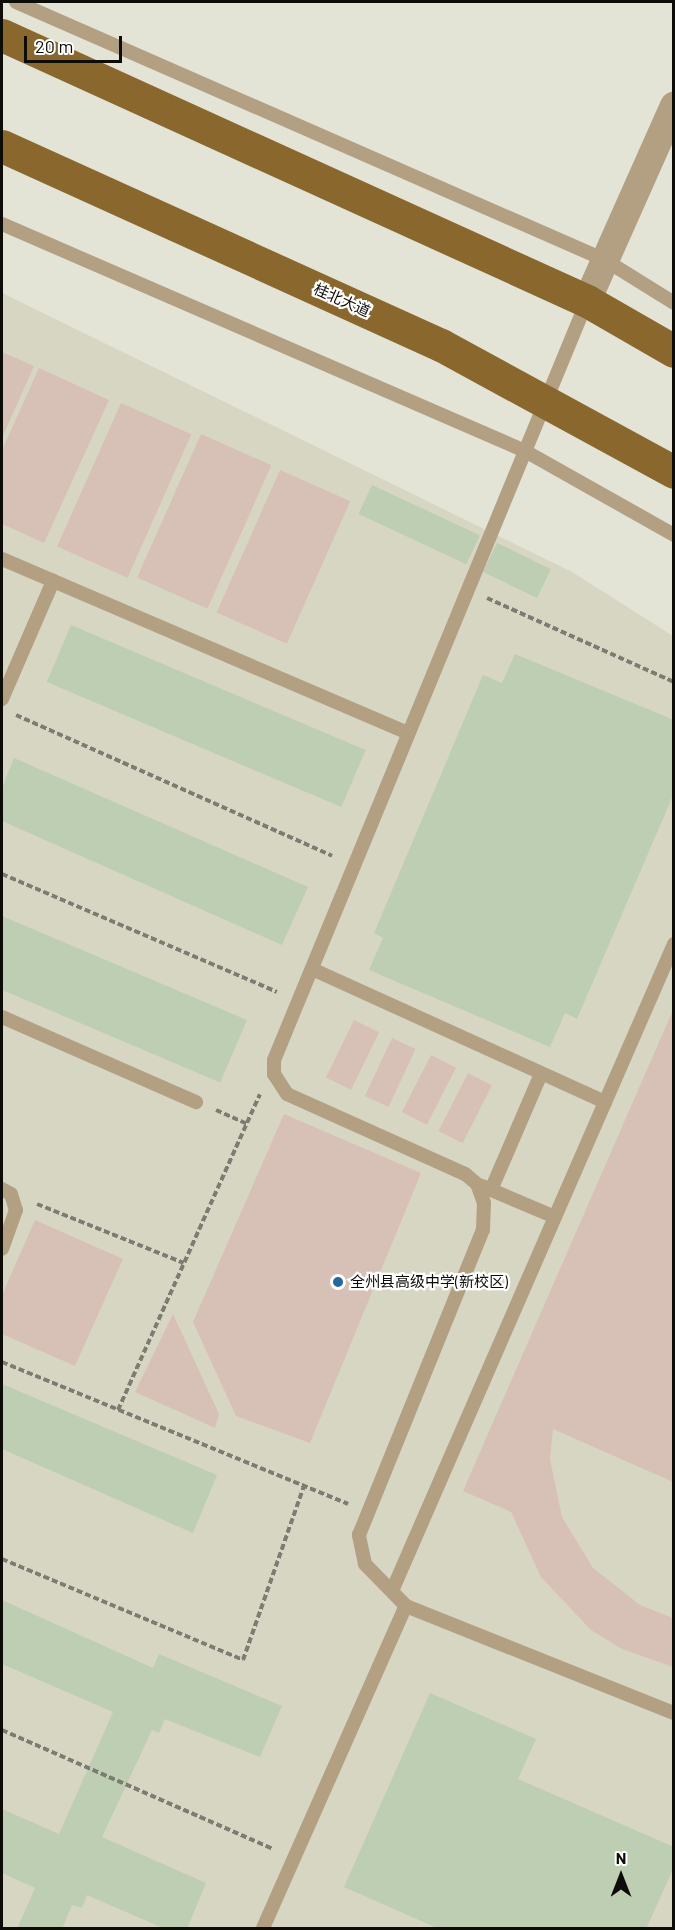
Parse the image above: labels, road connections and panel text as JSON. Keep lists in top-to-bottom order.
{
  "streets": {
    "main road": ["桂北大道"]
  },
  "places": ["全州县高级中学(新校区)"],
  "scale_bar": "20 m",
  "north": "top"
}
